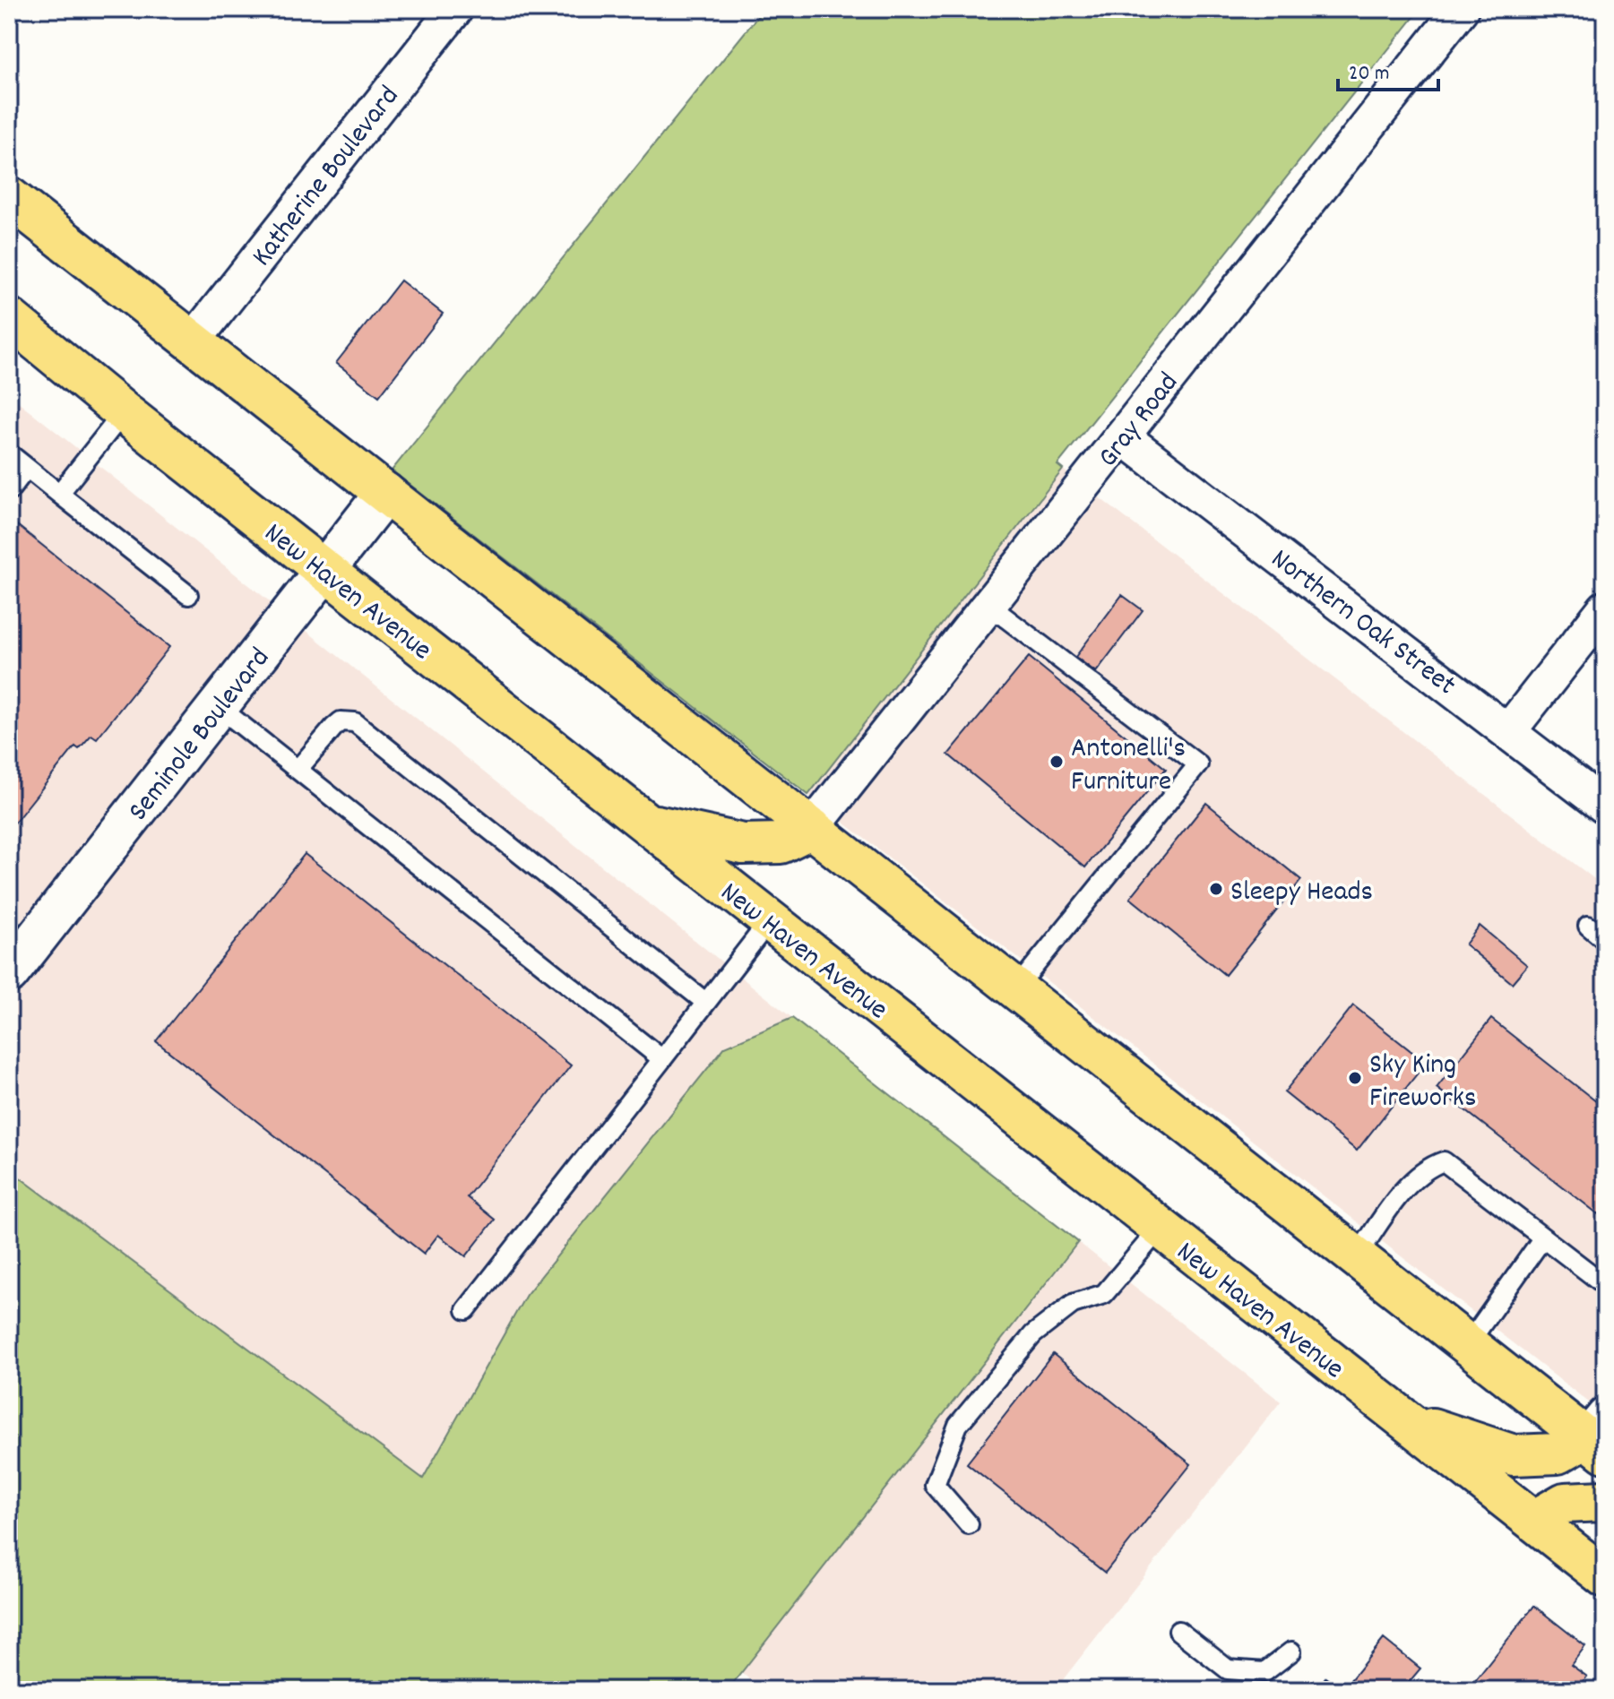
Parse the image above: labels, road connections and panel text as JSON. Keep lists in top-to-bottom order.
{
  "streets": {
    "main road": ["New Haven Avenue"],
    "street": [
      "Katherine Boulevard",
      "Gray Road",
      "Northern Oak Street",
      "Seminole Boulevard"
    ]
  },
  "crossings": [
    ["Gray Road", "Northern Oak Street"],
    ["New Haven Avenue", "Seminole Boulevard"]
  ],
  "places": ["Antonelli's Furniture", "Sleepy Heads", "Sky King Fireworks"],
  "scale_bar": "20 m"
}
